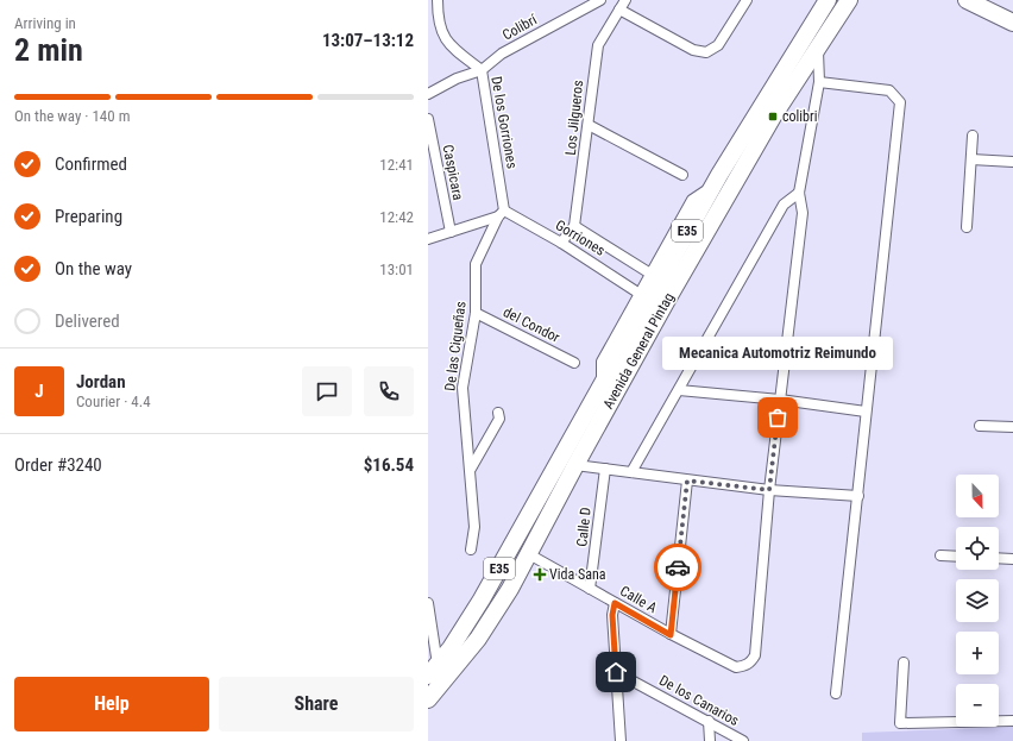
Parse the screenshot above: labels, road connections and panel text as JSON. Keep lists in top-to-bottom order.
{
  "streets": {
    "highway": ["E35", "Avenida General Pintag"],
    "street": [
      "Colibrí",
      "Los Jilgueros",
      "De los Gorriones",
      "Caspicara",
      "Gorriones",
      "del Condor",
      "De las Cigueñas",
      "Calle D",
      "Calle A",
      "De los Canarios"
    ]
  },
  "crossings": [
    ["Colibrí", "De los Gorriones"],
    ["Los Jilgueros", "Gorriones"],
    ["De los Gorriones", "Gorriones"],
    ["De los Gorriones", "De las Cigueñas"],
    ["Gorriones", "De las Cigueñas"],
    ["del Condor", "De las Cigueñas"],
    ["Avenida General Pintag", "Calle A"],
    ["Calle D", "Calle A"]
  ],
  "places": {
    "transit": ["colibri"],
    "other": ["Mecanica Automotriz Reimundo"],
    "health": ["Vida Sana"]
  },
  "north": "bottom",
  "page": {
    "heading": ["2 min", "Arriving in", "13:07–13:12"],
    "panel": [
      "Jordan",
      "Courier · 4.4",
      "Order #3240",
      "$16.54"
    ],
    "bar": "On the way · 140 m",
    "list": [
      ["Confirmed", "12:41"],
      ["Preparing", "12:42"],
      ["On the way", "13:01"],
      "Delivered"
    ],
    "bubble": "Mecanica Automotriz Reimundo",
    "round": "J",
    "map_buttons": ["+", "−"],
    "buttons": ["Help", "Share"]
  }
}
